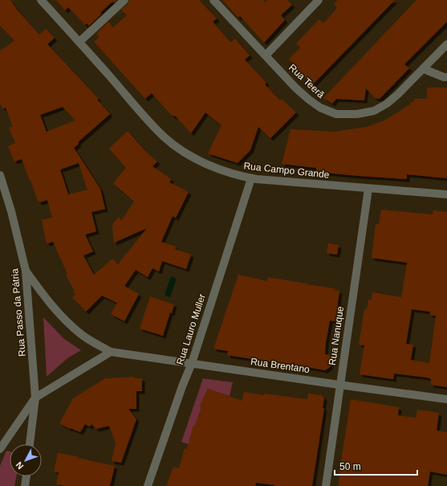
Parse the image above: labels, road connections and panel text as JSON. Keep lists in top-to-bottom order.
{
  "streets": {
    "street": [
      "Rua Teerã",
      "Rua Campo Grande",
      "Rua Passo da Pátria",
      "Rua Lauro Muller",
      "Rua Nanuque",
      "Rua Brentano"
    ]
  },
  "crossings": [
    ["Rua Campo Grande", "Rua Lauro Muller"],
    ["Rua Campo Grande", "Rua Nanuque"],
    ["Rua Passo da Pátria", "Rua Brentano"],
    ["Rua Lauro Muller", "Rua Brentano"],
    ["Rua Nanuque", "Rua Brentano"]
  ],
  "scale_bar": "50 m",
  "north": "bottom left"
}
